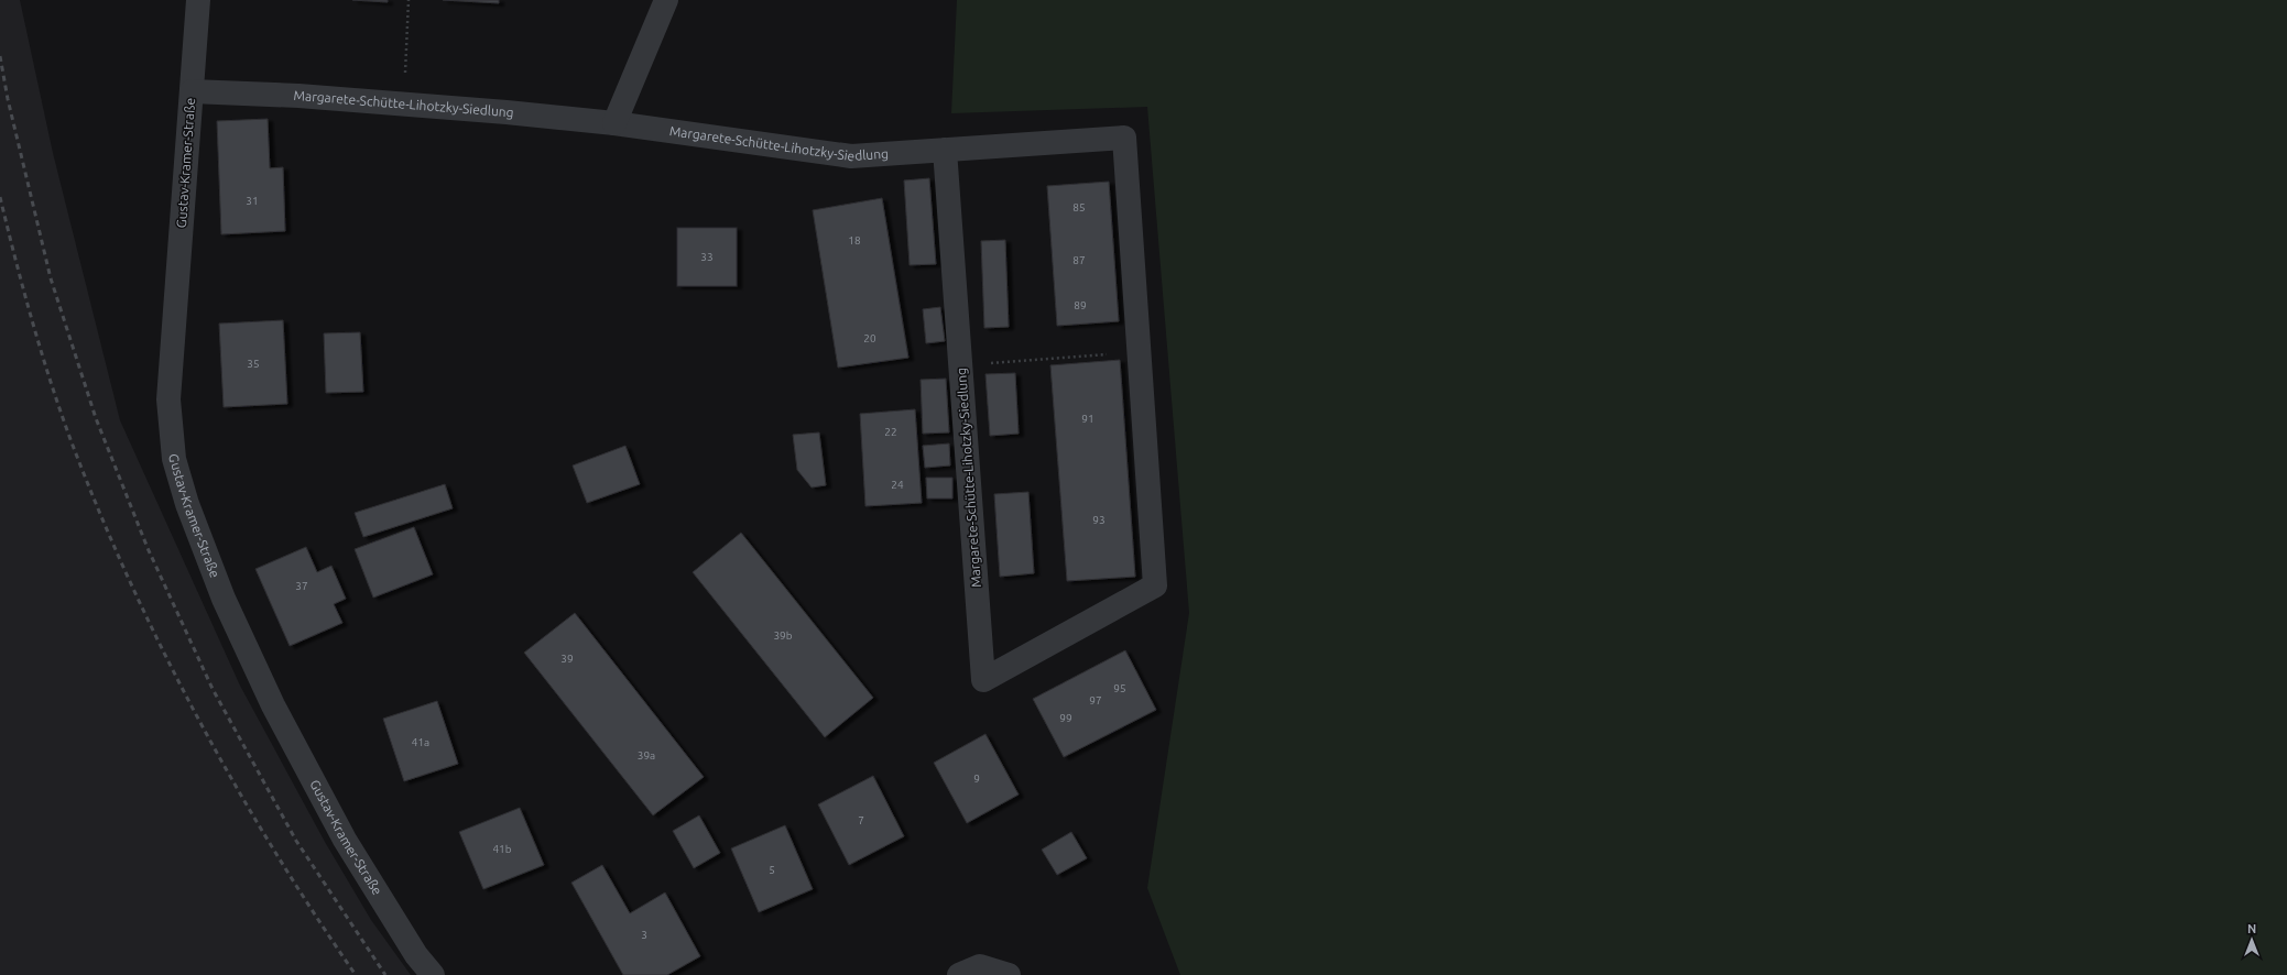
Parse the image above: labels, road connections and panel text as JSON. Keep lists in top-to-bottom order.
{
  "streets": {
    "street": ["Margarete-Schütte-Lihotzky-Siedlung", "Gustav-Kramer-Straße"]
  },
  "crossings": [
    ["Margarete-Schütte-Lihotzky-Siedlung", "Gustav-Kramer-Straße"]
  ],
  "house_numbers": [
    "31",
    "85",
    "18",
    "33",
    "87",
    "89",
    "20",
    "35",
    "91",
    "22",
    "24",
    "93",
    "37",
    "39b",
    "39",
    "95",
    "97",
    "99",
    "41a",
    "39a",
    "9",
    "7",
    "41b",
    "5",
    "3"
  ],
  "north": "top"
}
